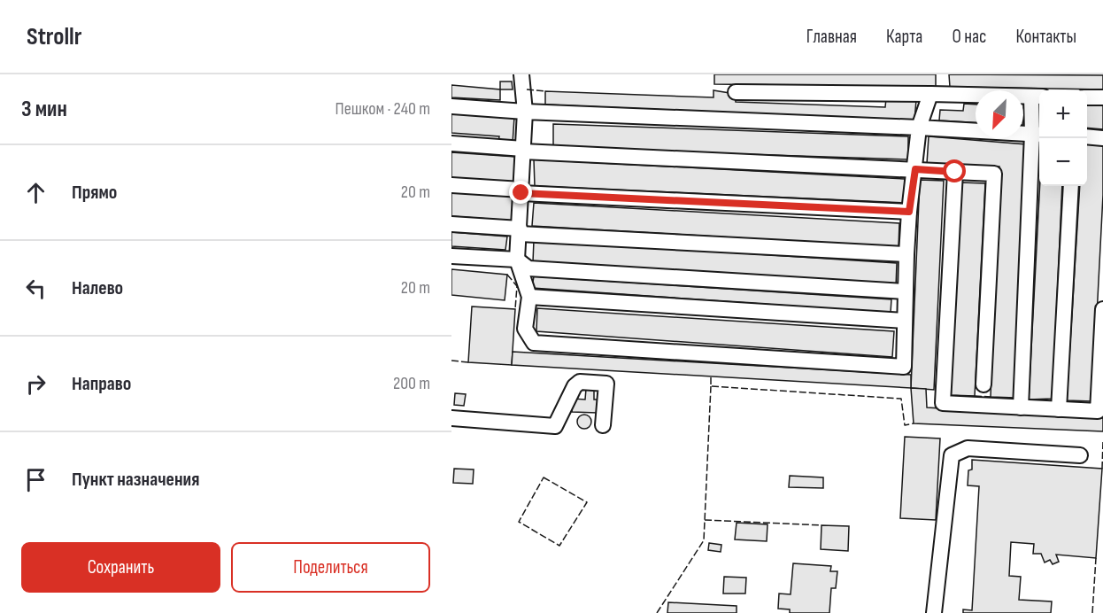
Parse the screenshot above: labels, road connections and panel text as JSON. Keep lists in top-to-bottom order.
{
  "north": "bottom left",
  "page": {
    "header": "Strollr",
    "nav": [
      "Главная",
      "Карта",
      "О нас",
      "Контакты"
    ],
    "heading": ["3 мин", "Пешком · 240 m"],
    "map_buttons": ["+", "−"],
    "list": [
      ["Прямо", "20 m"],
      ["Налево", "20 m"],
      ["Направо", "200 m"],
      "Пункт назначения"
    ],
    "buttons": ["Сохранить", "Поделиться"]
  }
}
